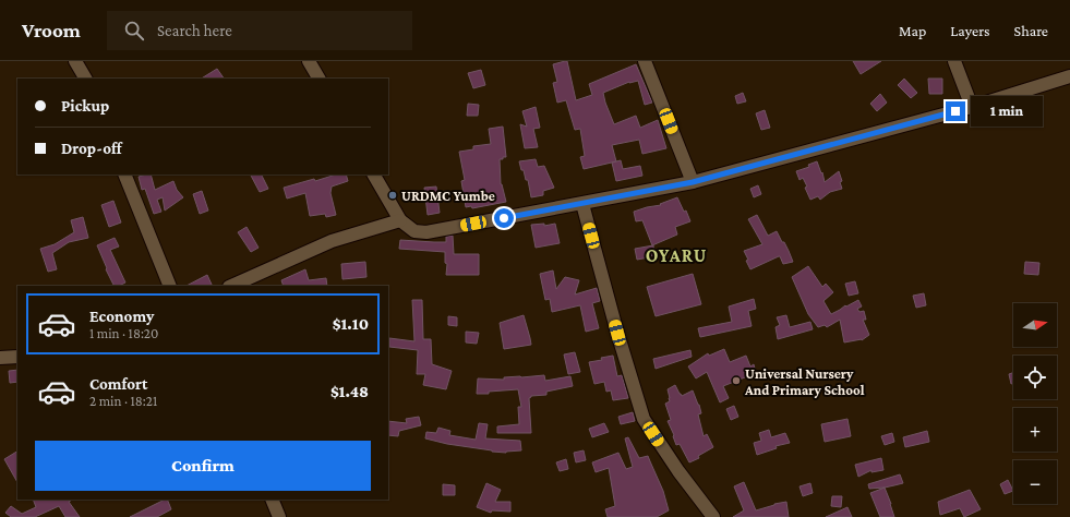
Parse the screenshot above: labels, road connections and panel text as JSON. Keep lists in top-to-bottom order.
{
  "districts": ["OYARU"],
  "places": ["URDMC Yumbe", "Universal Nursery And Primary School"],
  "north": "right",
  "page": {
    "header": "Vroom",
    "search": "Search here",
    "nav": ["Map", "Layers", "Share"],
    "banner": ["Pickup", "Drop-off"],
    "bubble": "1 min",
    "list": [
      {
        "name": "Economy",
        "note": "1 min · 18:20",
        "value": "$1.10"
      },
      {
        "name": "Comfort",
        "note": "2 min · 18:21",
        "value": "$1.48"
      }
    ],
    "map_buttons": ["+", "−"],
    "buttons": "Confirm"
  }
}
